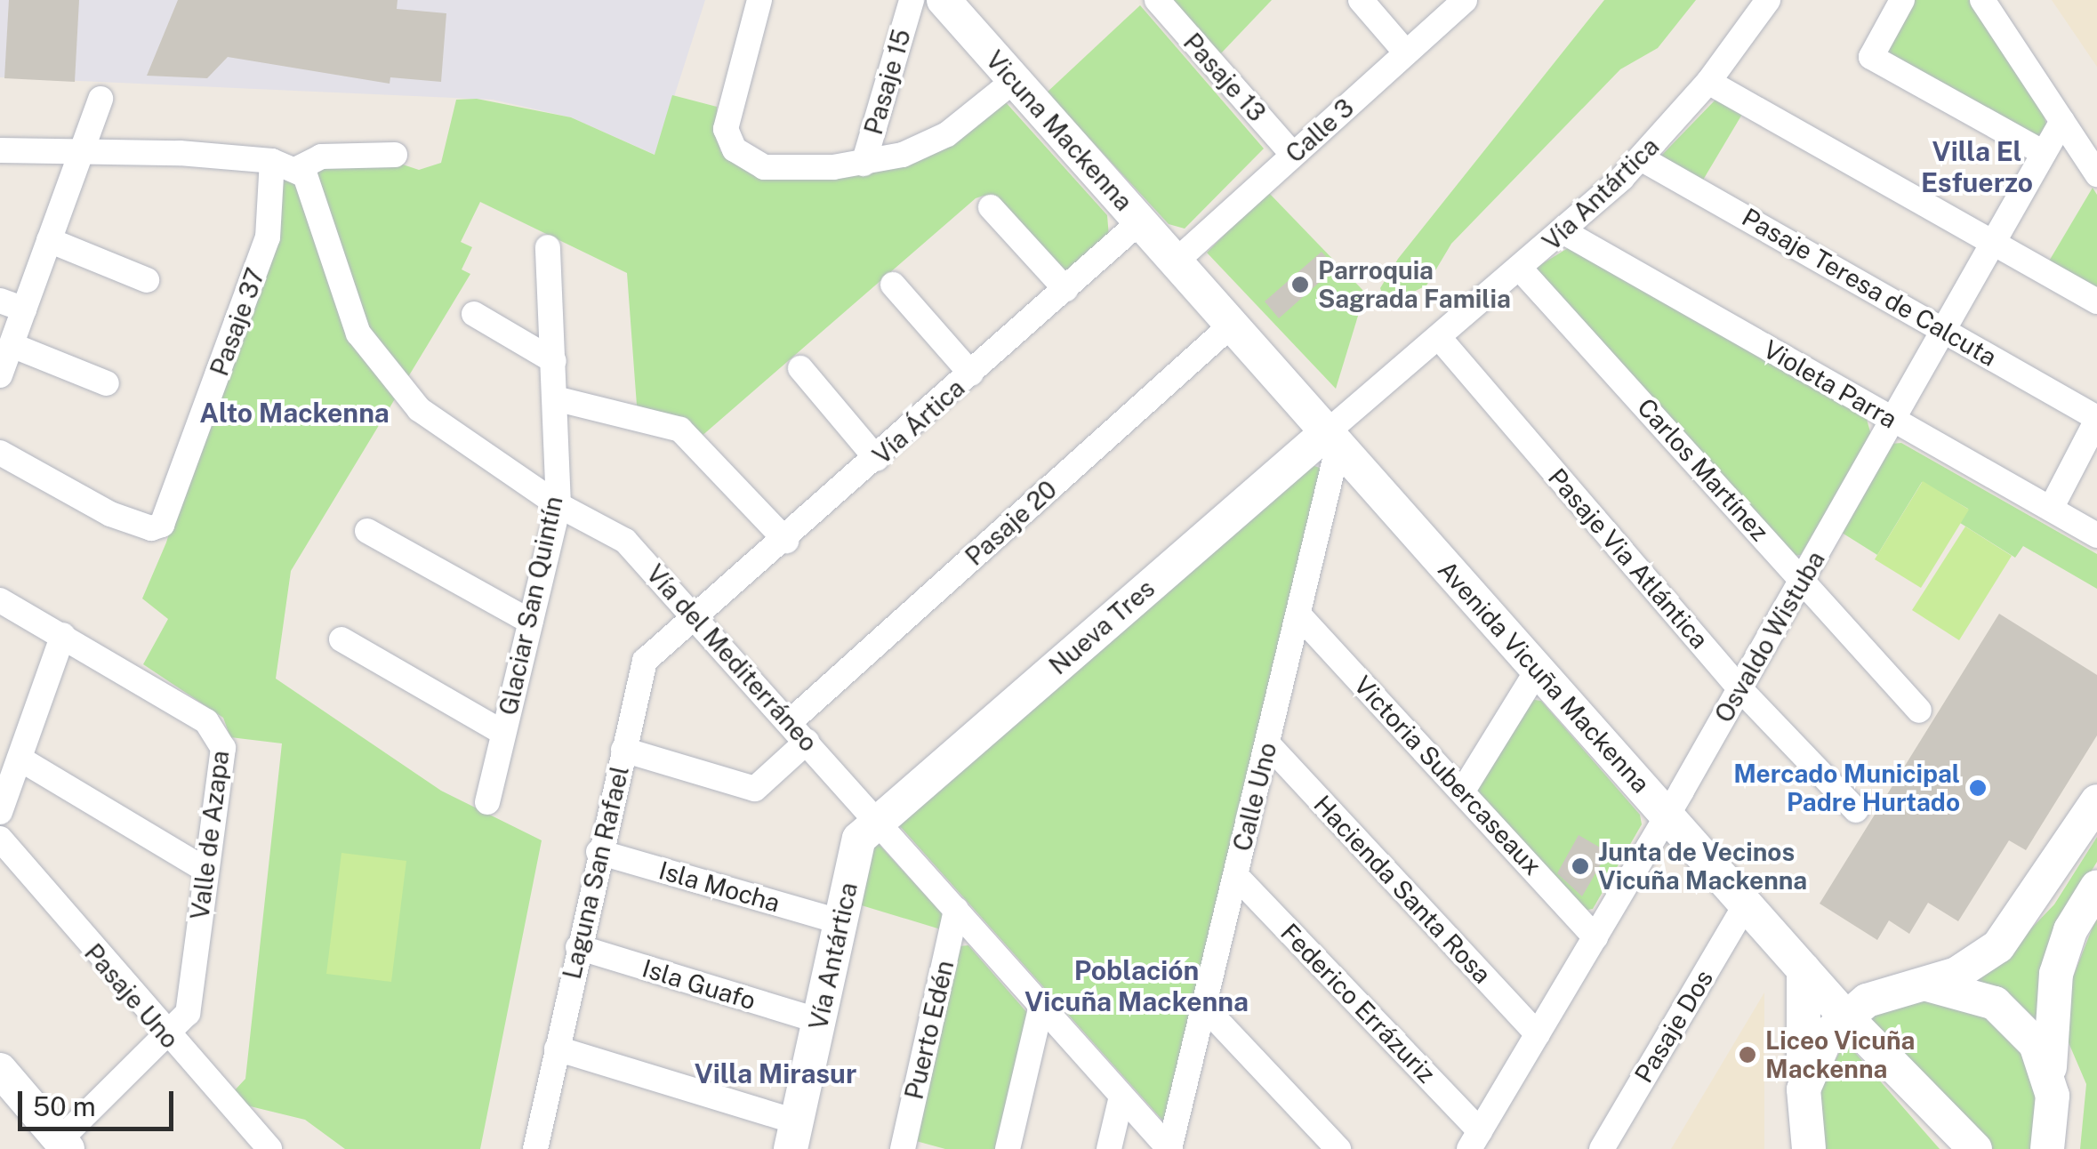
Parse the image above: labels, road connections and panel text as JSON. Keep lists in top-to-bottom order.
{
  "streets": {
    "street": [
      "Pasaje 13",
      "Pasaje 15",
      "Vicuna Mackenna",
      "Calle 3",
      "Vía Antártica",
      "Pasaje Teresa de Calcuta",
      "Pasaje 37",
      "Violeta Parra",
      "Vía Ártica",
      "Carlos Martínez",
      "Pasaje 20",
      "Pasaje Via Atlántica",
      "Glaciar San Quintín",
      "Nueva Tres",
      "Osvaldo Wistuba",
      "Vía del Mediterráneo",
      "Avenida Vicuña Mackenna",
      "Victoria Subercaseaux",
      "Calle Uno",
      "Valle de Azapa",
      "Laguna San Rafael",
      "Isla Mocha",
      "Hacienda Santa Rosa",
      "Isla Guafo",
      "Pasaje Uno",
      "Federico Errázuriz",
      "Pasaje Dos",
      "Puerto Edén"
    ]
  },
  "crossings": [
    ["Pasaje 13", "Calle 3"],
    ["Vicuna Mackenna", "Calle 3"],
    ["Vicuna Mackenna", "Vía Ártica"],
    ["Vicuna Mackenna", "Avenida Vicuña Mackenna"],
    ["Calle 3", "Avenida Vicuña Mackenna"],
    ["Vía Antártica", "Pasaje Teresa de Calcuta"],
    ["Vía Antártica", "Violeta Parra"],
    ["Vía Antártica", "Carlos Martínez"],
    ["Vía Antártica", "Pasaje Via Atlántica"],
    ["Vía Antártica", "Nueva Tres"],
    ["Vía Antártica", "Vía del Mediterráneo"],
    ["Vía Antártica", "Avenida Vicuña Mackenna"],
    ["Vía Antártica", "Calle Uno"],
    ["Vía Antártica", "Isla Mocha"],
    ["Vía Antártica", "Isla Guafo"],
    ["Pasaje Teresa de Calcuta", "Osvaldo Wistuba"],
    ["Violeta Parra", "Osvaldo Wistuba"],
    ["Vía Ártica", "Vía del Mediterráneo"],
    ["Vía Ártica", "Laguna San Rafael"],
    ["Carlos Martínez", "Osvaldo Wistuba"],
    ["Pasaje 20", "Vía del Mediterráneo"],
    ["Pasaje 20", "Avenida Vicuña Mackenna"],
    ["Pasaje Via Atlántica", "Osvaldo Wistuba"],
    ["Glaciar San Quintín", "Vía del Mediterráneo"],
    ["Nueva Tres", "Vía del Mediterráneo"],
    ["Nueva Tres", "Avenida Vicuña Mackenna"],
    ["Nueva Tres", "Calle Uno"],
    ["Osvaldo Wistuba", "Avenida Vicuña Mackenna"],
    ["Osvaldo Wistuba", "Victoria Subercaseaux"],
    ["Osvaldo Wistuba", "Hacienda Santa Rosa"],
    ["Osvaldo Wistuba", "Federico Errázuriz"],
    ["Vía del Mediterráneo", "Calle Uno"],
    ["Vía del Mediterráneo", "Laguna San Rafael"],
    ["Vía del Mediterráneo", "Puerto Edén"],
    ["Avenida Vicuña Mackenna", "Calle Uno"],
    ["Avenida Vicuña Mackenna", "Pasaje Dos"],
    ["Victoria Subercaseaux", "Calle Uno"],
    ["Calle Uno", "Hacienda Santa Rosa"],
    ["Calle Uno", "Federico Errázuriz"],
    ["Valle de Azapa", "Pasaje Uno"],
    ["Laguna San Rafael", "Isla Mocha"],
    ["Laguna San Rafael", "Isla Guafo"]
  ],
  "districts": [
    "Villa El Esfuerzo",
    "Alto Mackenna",
    "Población Vicuña Mackenna",
    "Villa Mirasur"
  ],
  "places": [
    "Parroquia Sagrada Familia",
    "Mercado Municipal Padre Hurtado",
    "Junta de Vecinos Vicuña Mackenna",
    "Liceo Vicuña Mackenna"
  ],
  "scale_bar": "50 m"
}
